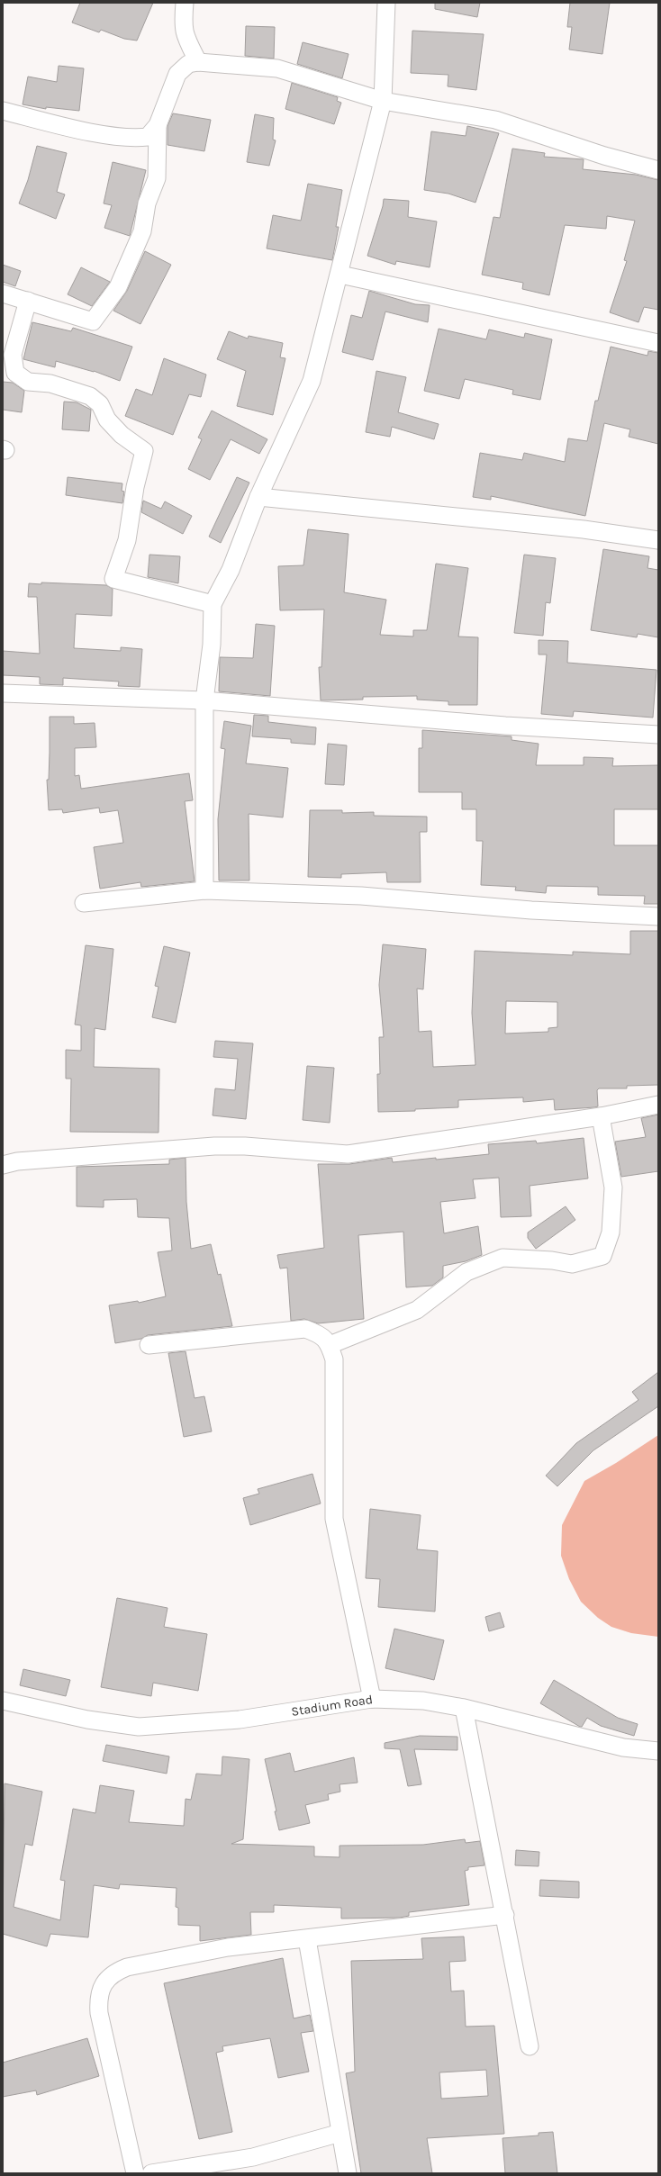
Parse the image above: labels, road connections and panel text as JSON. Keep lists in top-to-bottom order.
{
  "streets": {
    "street": ["Stadium Road"]
  }
}
